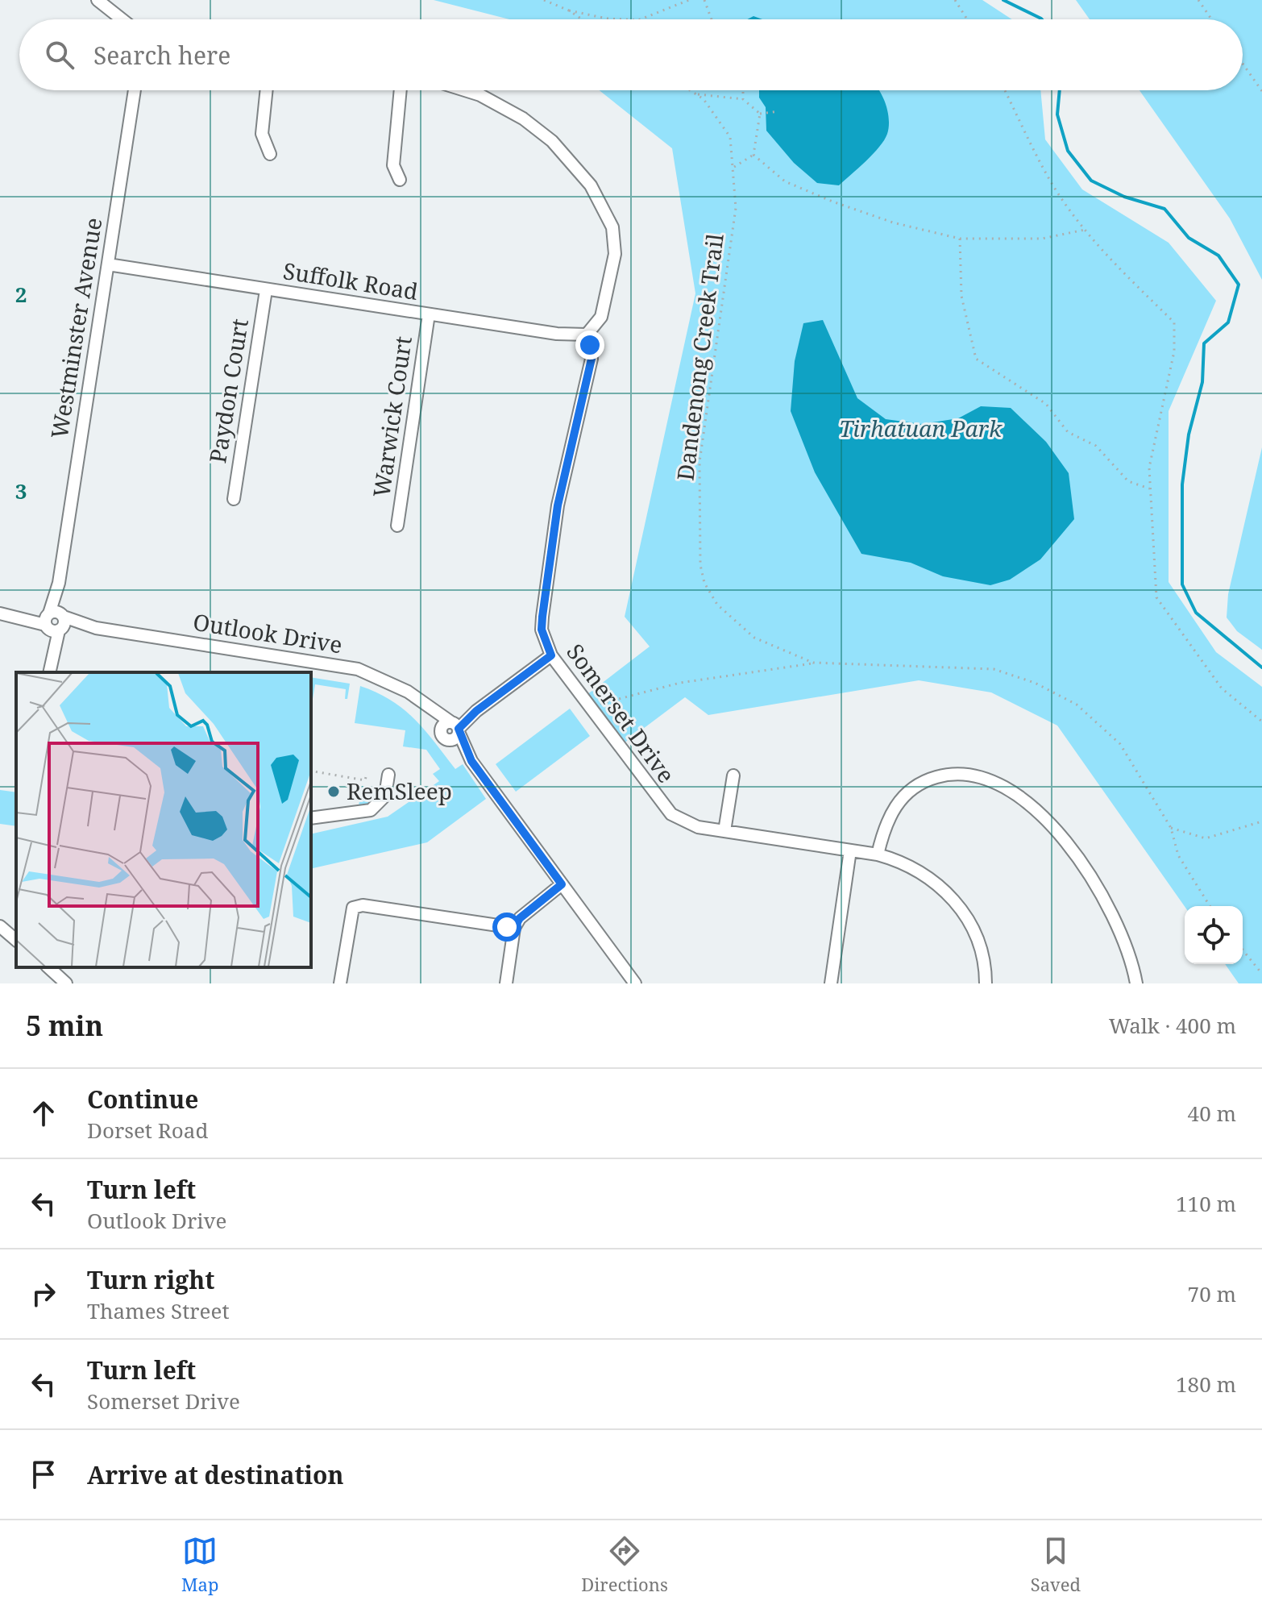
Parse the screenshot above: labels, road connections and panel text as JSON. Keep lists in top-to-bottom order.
{
  "streets": {
    "street": [
      "Suffolk Road",
      "Westminster Avenue",
      "Paydon Court",
      "Warwick Court",
      "Outlook Drive",
      "Somerset Drive"
    ],
    "path": ["Dandenong Creek Trail"]
  },
  "crossings": [
    ["Suffolk Road", "Westminster Avenue"],
    ["Suffolk Road", "Paydon Court"],
    ["Suffolk Road", "Warwick Court"],
    ["Suffolk Road", "Somerset Drive"],
    ["Westminster Avenue", "Outlook Drive"]
  ],
  "parks": ["Tirhatuan Park"],
  "places": ["RemSleep"],
  "page": {
    "search": "Search here",
    "heading": ["5 min", "Walk · 400 m"],
    "list": [
      ["Continue", "Dorset Road", "40 m"],
      ["Turn left", "Outlook Drive", "110 m"],
      ["Turn right", "Thames Street", "70 m"],
      ["Turn left", "Somerset Drive", "180 m"],
      "Arrive at destination"
    ],
    "nav": ["Map", "Directions", "Saved"]
  },
  "grid": {
    "rows": ["2", "3"]
  }
}
